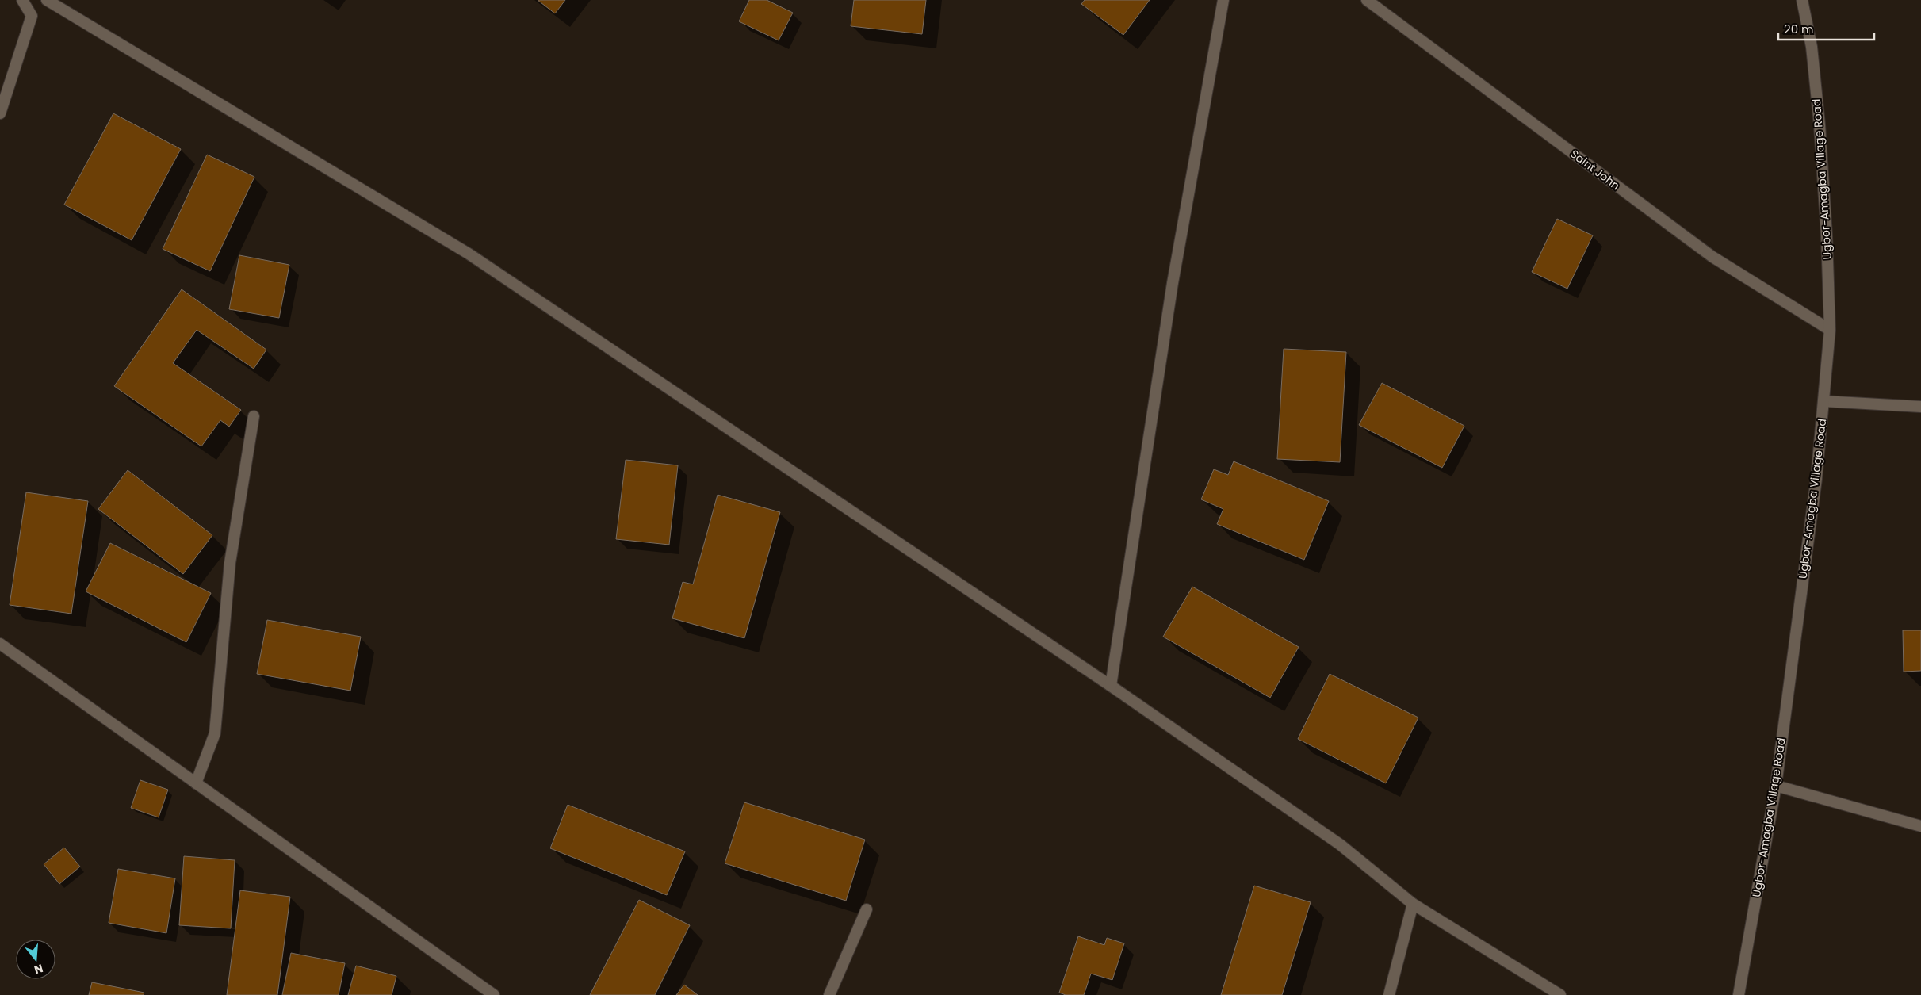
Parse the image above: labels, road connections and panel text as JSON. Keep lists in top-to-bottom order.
{
  "streets": {
    "street": ["Saint John", "Ugbor-Amagba Village Road"]
  },
  "crossings": [
    ["Saint John", "Ugbor-Amagba Village Road"]
  ],
  "scale_bar": "20 m",
  "north": "bottom"
}
